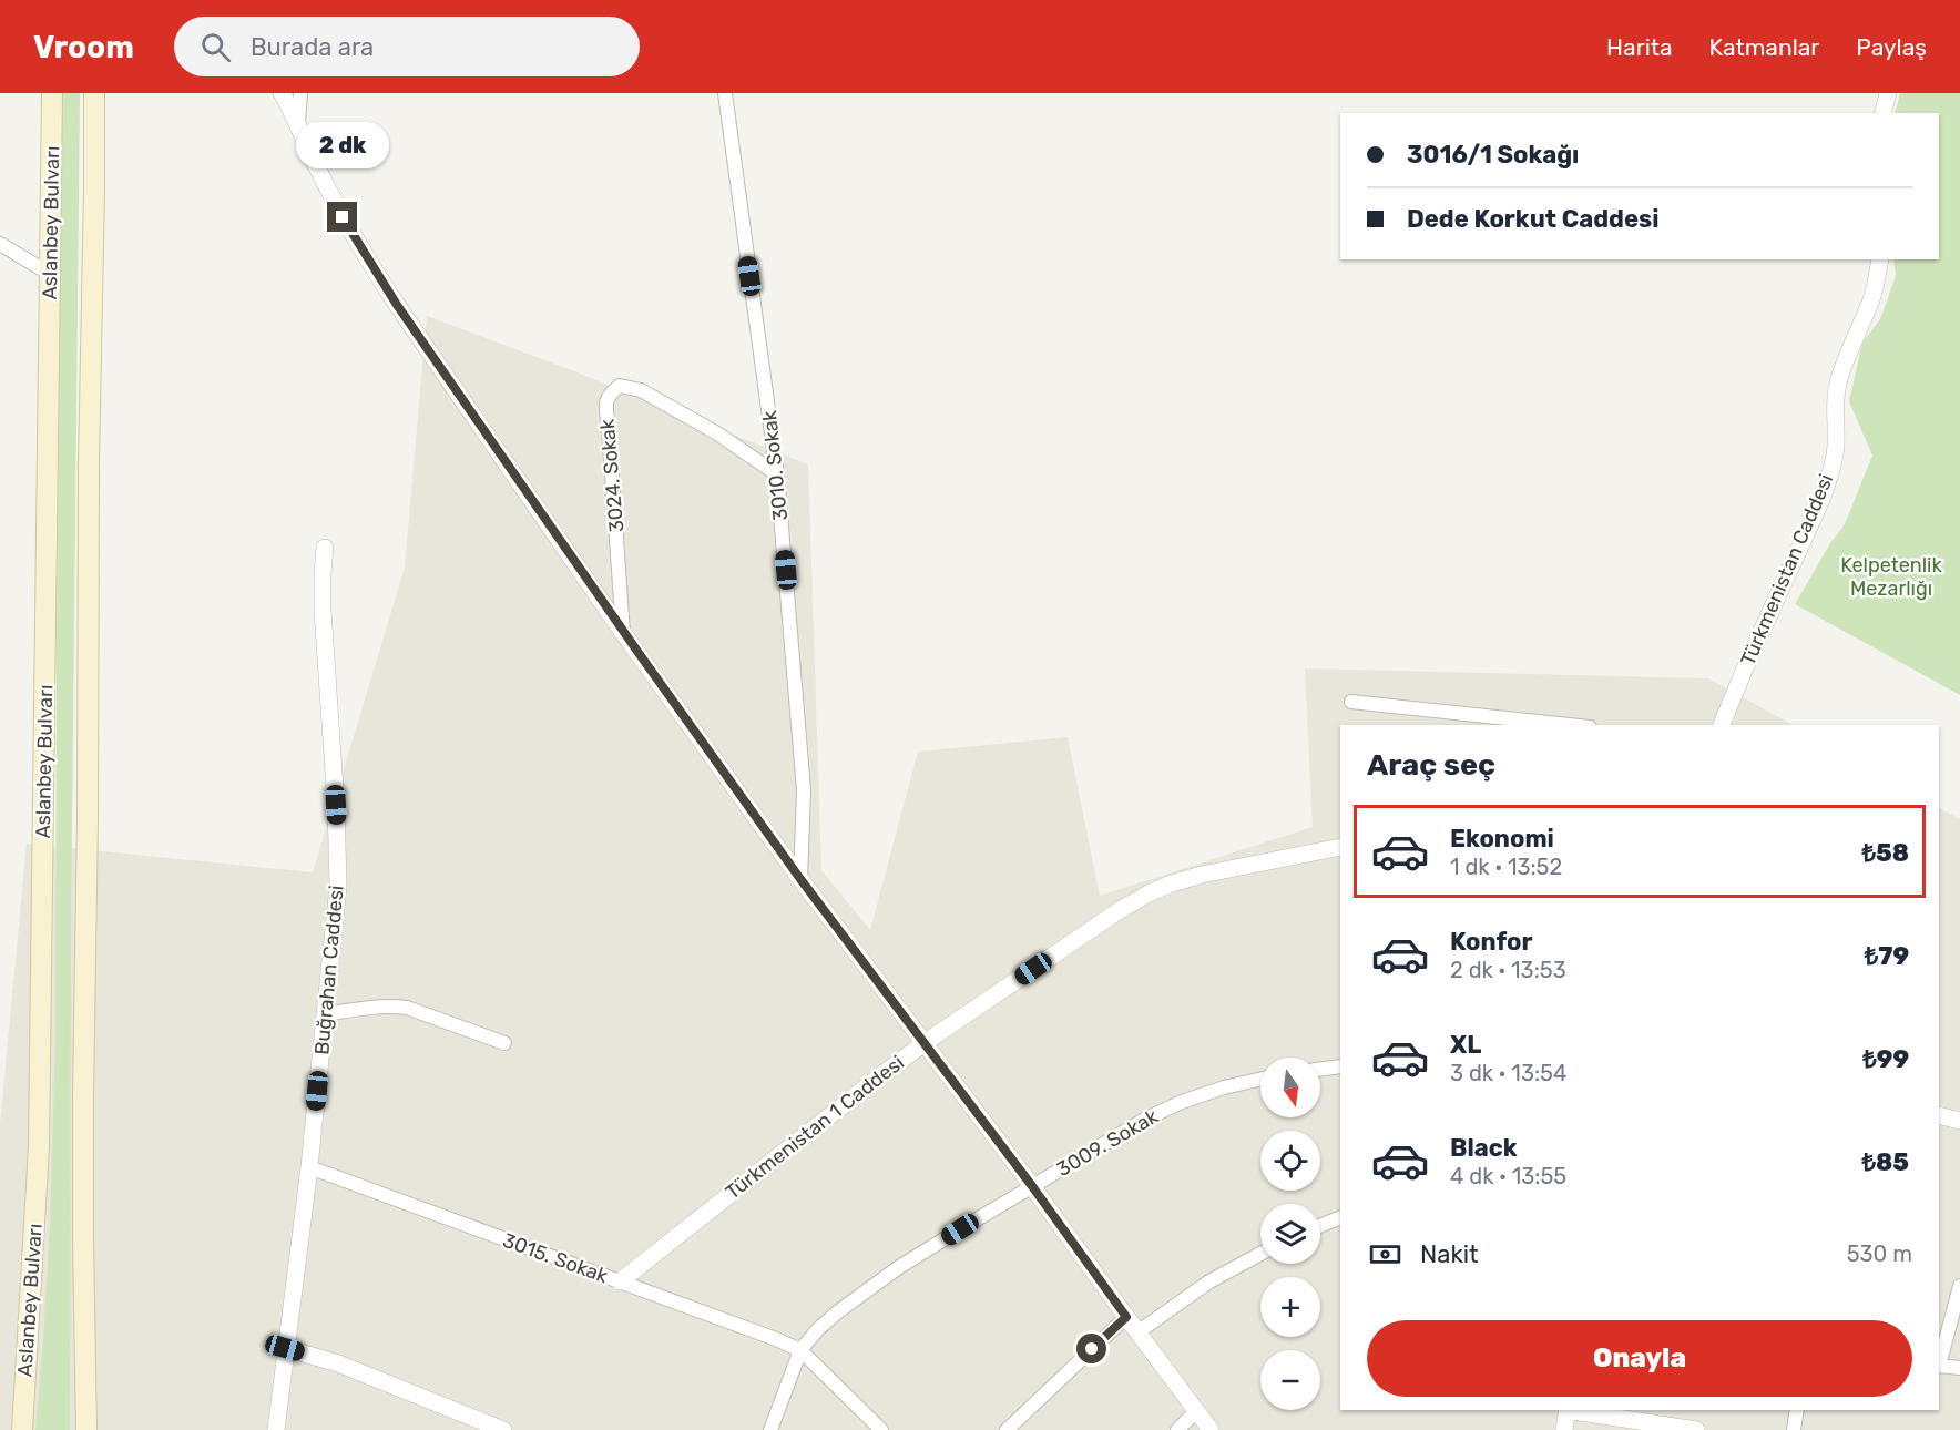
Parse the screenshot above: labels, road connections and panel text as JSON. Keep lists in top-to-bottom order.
{
  "streets": {
    "main road": ["Aslanbey Bulvarı"],
    "street": [
      "3010. Sokak",
      "3024. Sokak",
      "Türkmenistan Caddesi",
      "Buğrahan Caddesi",
      "Türkmenistan 1 Caddesi",
      "3009. Sokak",
      "3015. Sokak"
    ]
  },
  "crossings": [
    ["3010. Sokak", "3024. Sokak"],
    ["Buğrahan Caddesi", "3015. Sokak"],
    ["Türkmenistan 1 Caddesi", "3015. Sokak"],
    ["3009. Sokak", "3015. Sokak"]
  ],
  "parks": ["Kelpetenlik Mezarlığı"],
  "north": "bottom",
  "page": {
    "header": "Vroom",
    "search": "Burada ara",
    "nav": ["Harita", "Katmanlar", "Paylaş"],
    "banner": ["3016/1 Sokağı", "Dede Korkut Caddesi"],
    "bubble": "2 dk",
    "heading": "Araç seç",
    "list": [
      {
        "name": "Ekonomi",
        "note": "1 dk · 13:52",
        "value": "₺58"
      },
      {
        "name": "Konfor",
        "note": "2 dk · 13:53",
        "value": "₺79"
      },
      {
        "name": "XL",
        "note": "3 dk · 13:54",
        "value": "₺99"
      },
      {
        "name": "Black",
        "note": "4 dk · 13:55",
        "value": "₺85"
      }
    ],
    "map_buttons": ["+", "−"],
    "pay": ["Nakit", "530 m"],
    "buttons": "Onayla"
  }
}
